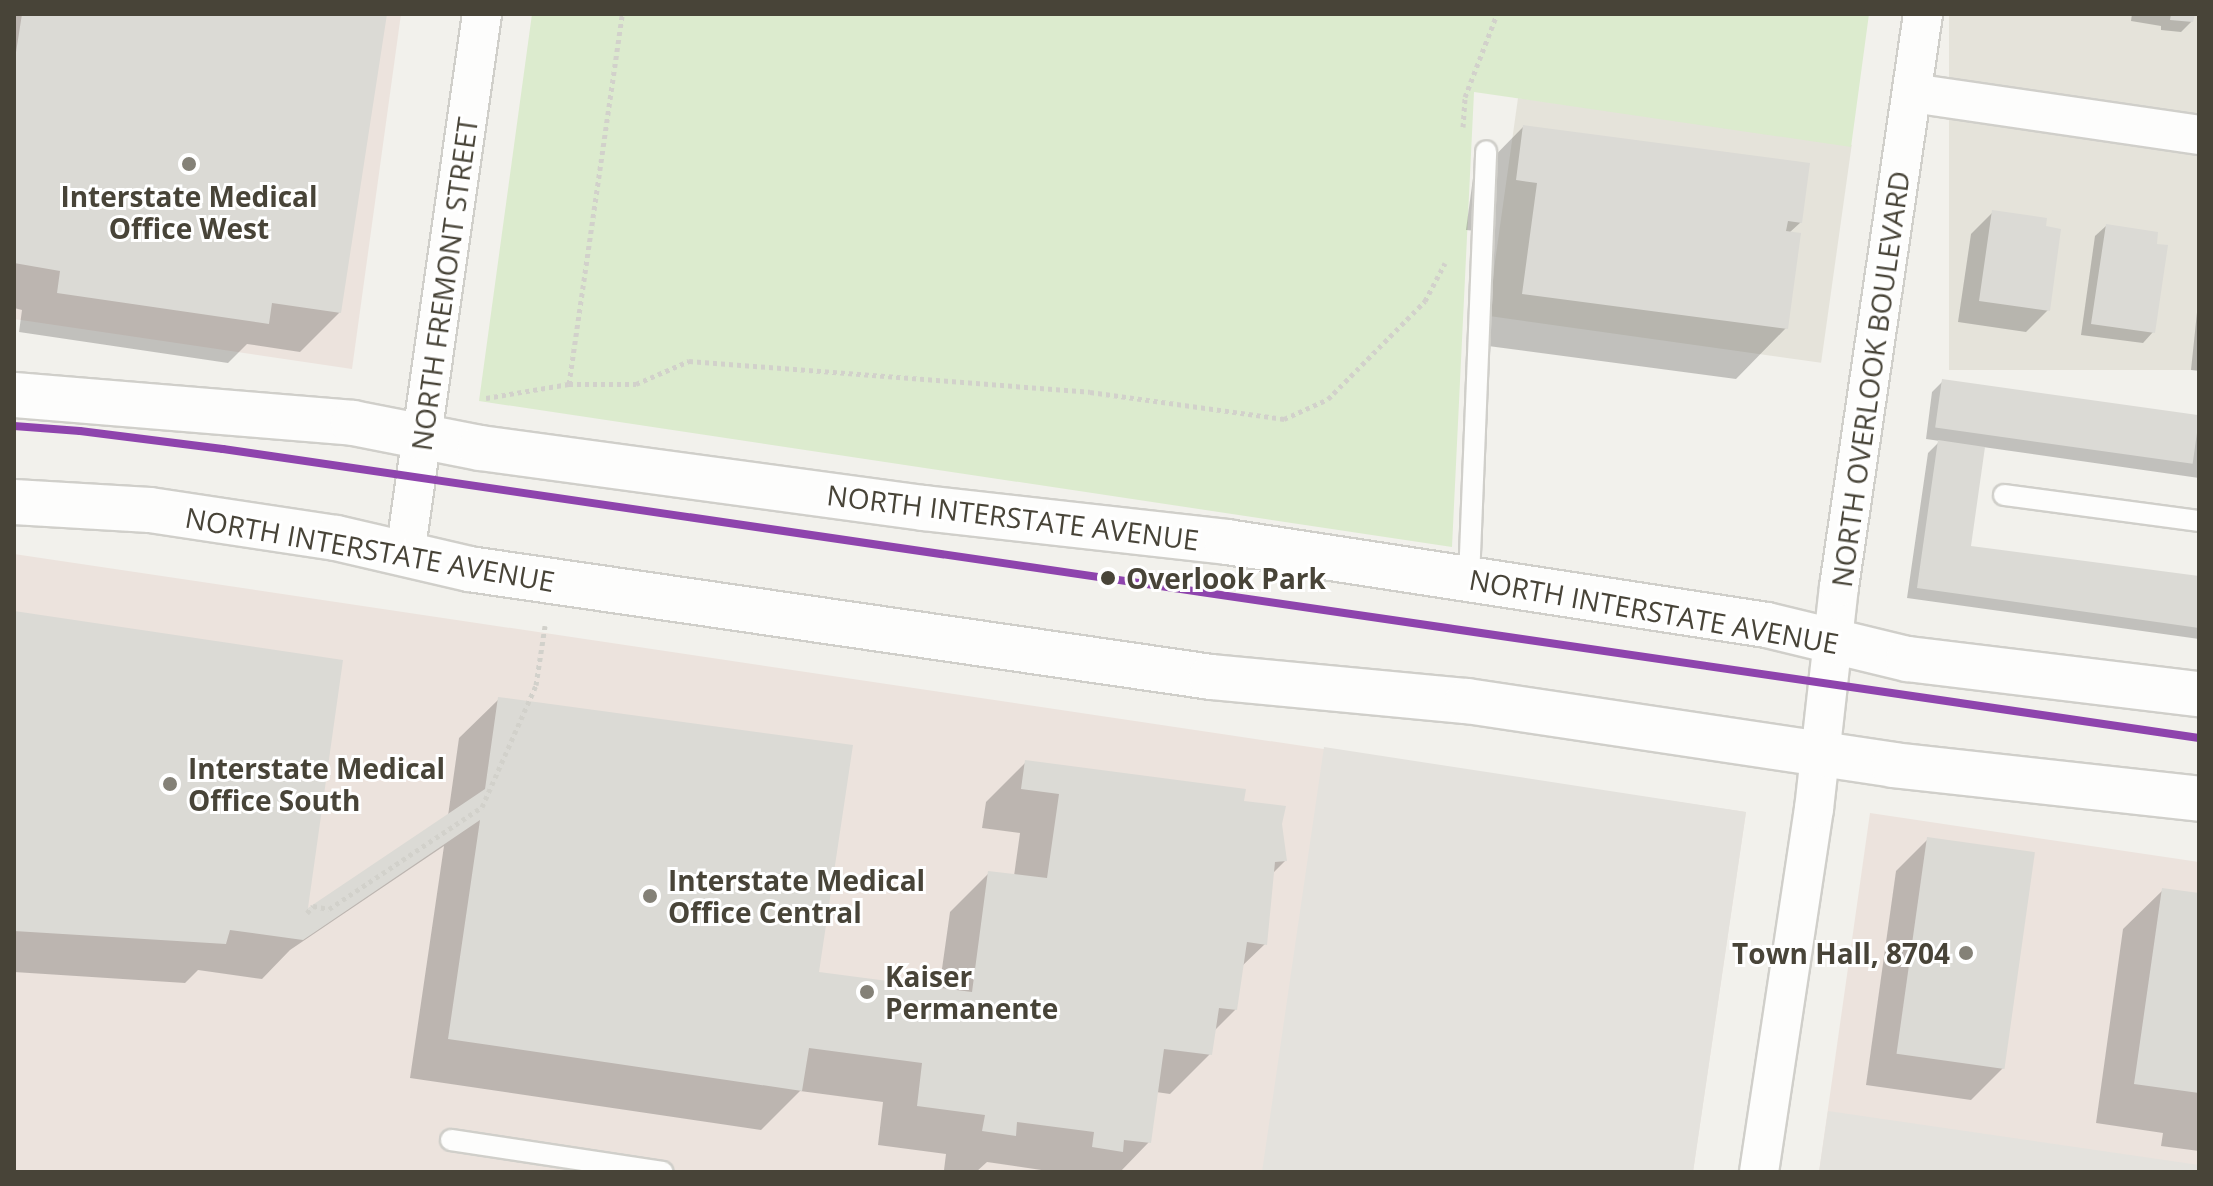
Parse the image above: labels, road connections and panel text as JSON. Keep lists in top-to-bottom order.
{
  "streets": {
    "street": ["NORTH FREMONT STREET", "NORTH OVERLOOK BOULEVARD", "NORTH INTERSTATE AVENUE"]
  },
  "crossings": [
    ["NORTH FREMONT STREET", "NORTH INTERSTATE AVENUE"],
    ["NORTH OVERLOOK BOULEVARD", "NORTH INTERSTATE AVENUE"]
  ],
  "places": [
    "Interstate Medical Office West",
    "Overlook Park",
    "Interstate Medical Office South",
    "Interstate Medical Office Central",
    "Town Hall, 8704",
    "Kaiser Permanente"
  ]
}
